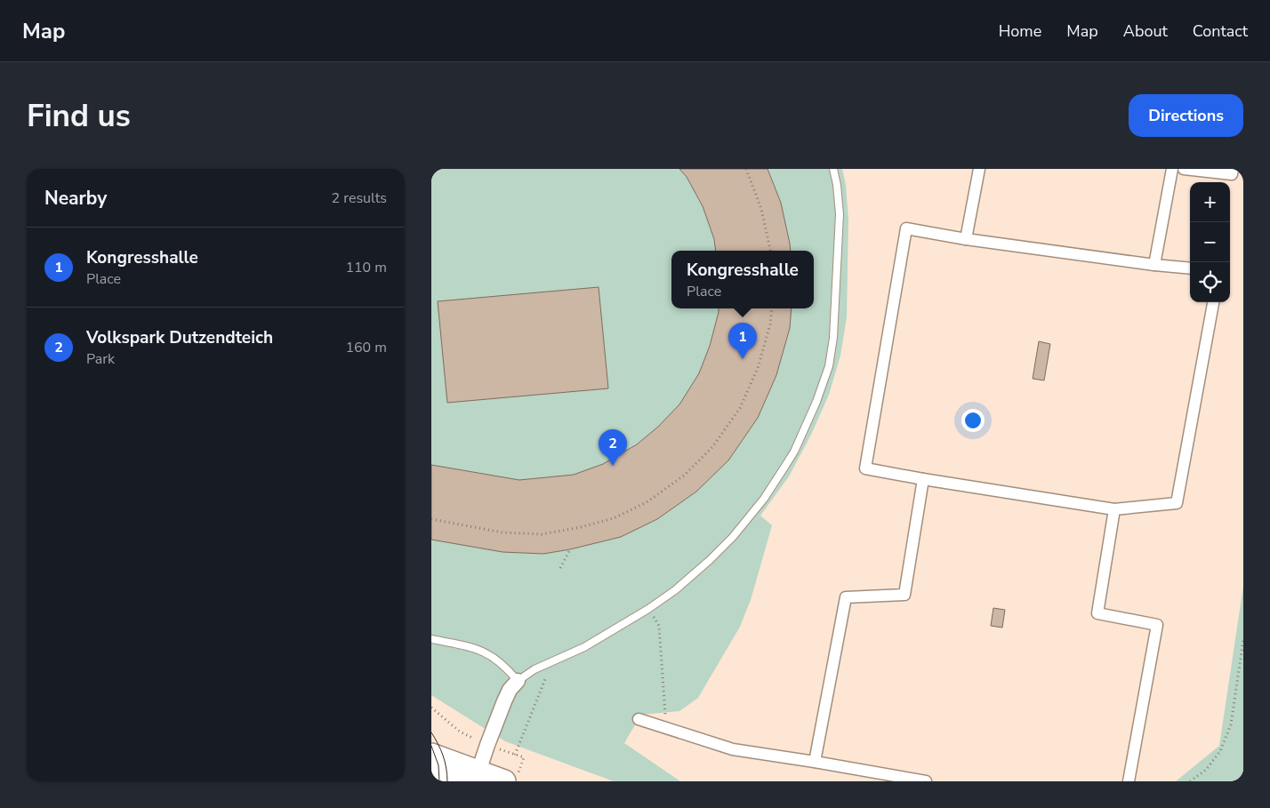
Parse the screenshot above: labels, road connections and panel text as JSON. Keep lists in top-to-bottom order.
{
  "page": {
    "header": "Map",
    "nav": [
      "Home",
      "Map",
      "About",
      "Contact"
    ],
    "buttons": "Directions",
    "title": "Find us",
    "heading": ["Nearby", "2 results"],
    "map_buttons": ["+", "−"],
    "list": [
      {
        "mark": "1",
        "name": "Kongresshalle",
        "note": "Place",
        "value": "110 m"
      },
      {
        "mark": "2",
        "name": "Volkspark Dutzendteich",
        "note": "Park",
        "value": "160 m"
      }
    ],
    "popup": ["Kongresshalle", "Place"],
    "pins": ["1", "2"]
  }
}
